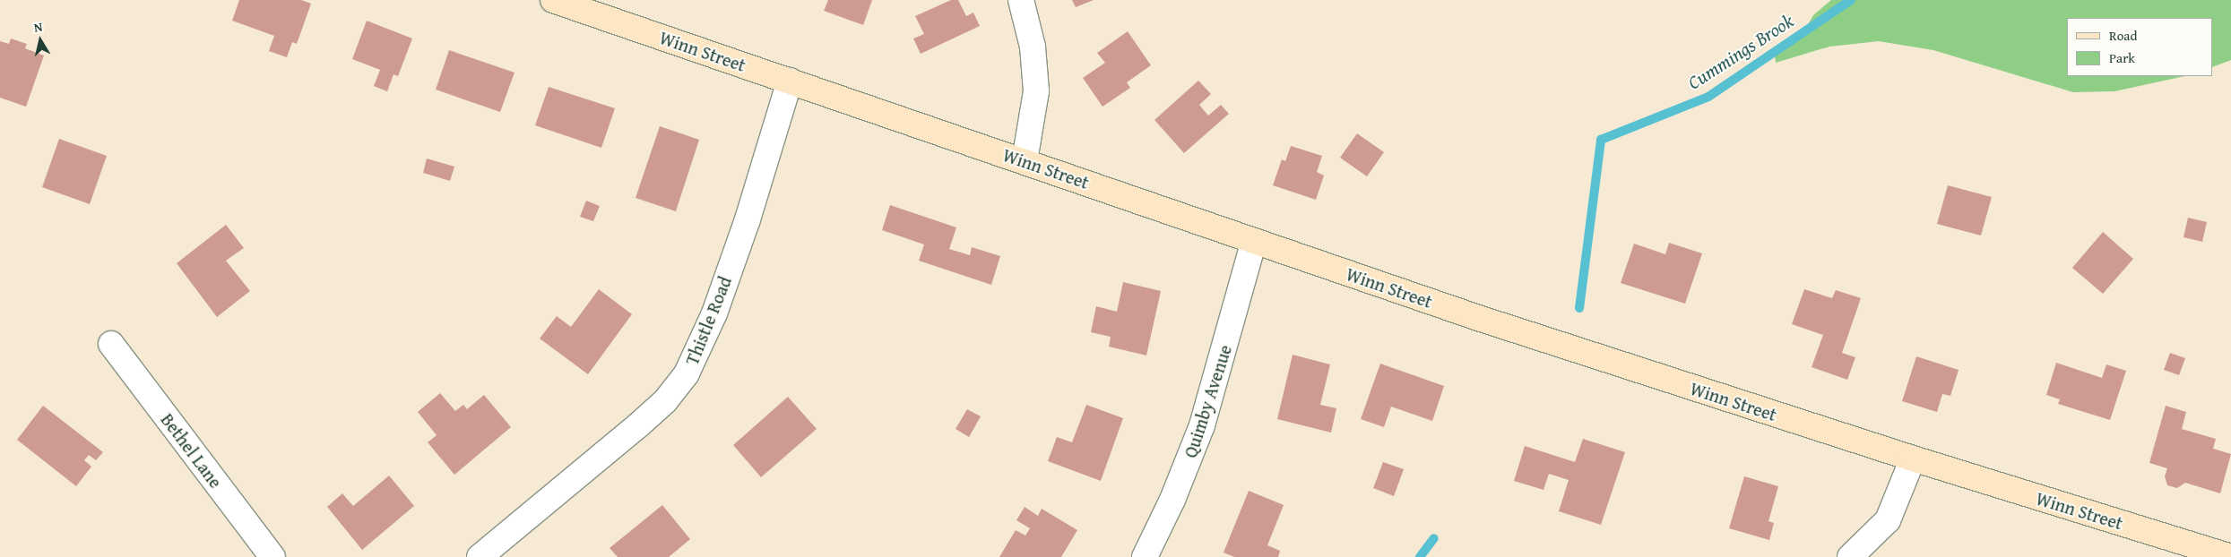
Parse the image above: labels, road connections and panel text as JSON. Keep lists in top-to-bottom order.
{
  "streets": {
    "main road": ["Winn Street"],
    "street": ["Thistle Road", "Quimby Avenue", "Bethel Lane"]
  },
  "crossings": [
    ["Winn Street", "Thistle Road"],
    ["Winn Street", "Quimby Avenue"]
  ],
  "water": ["Cummings Brook"],
  "legend": ["Road", "Park"],
  "north": "top"
}
